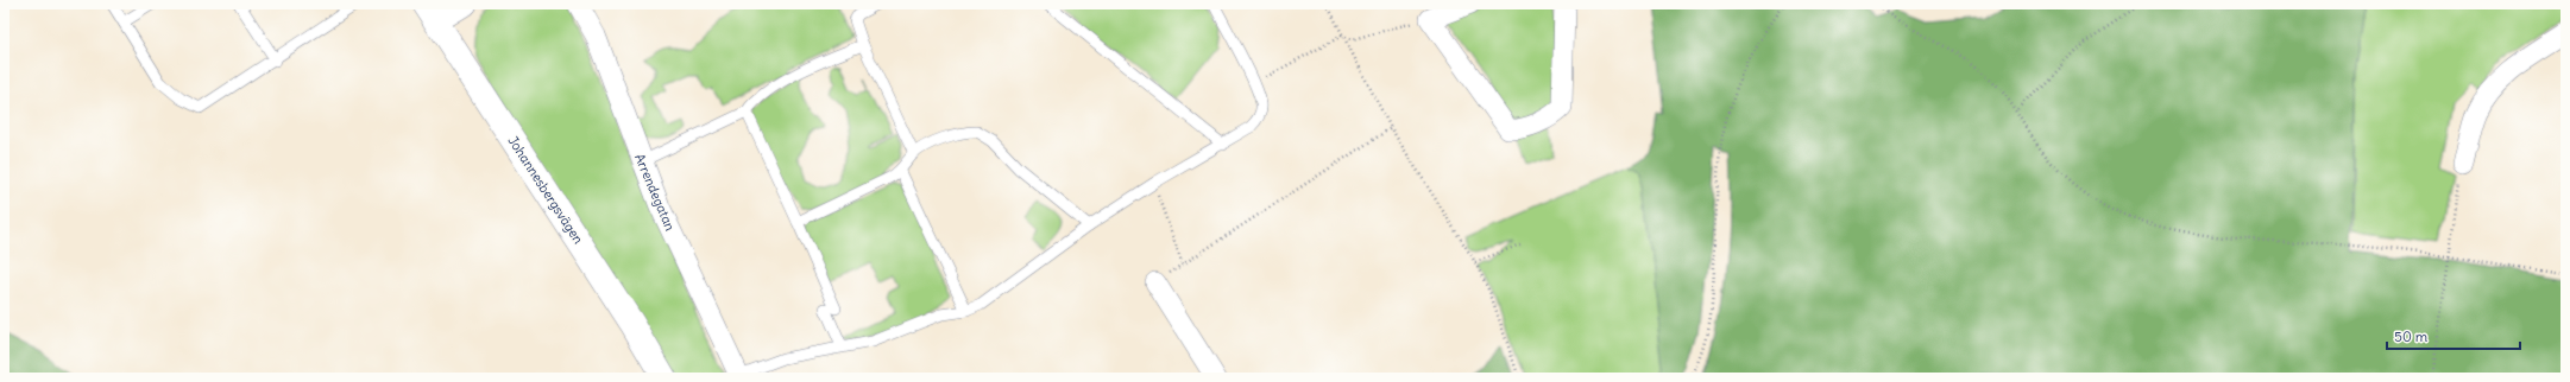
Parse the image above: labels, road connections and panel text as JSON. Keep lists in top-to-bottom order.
{
  "streets": {
    "street": ["Johannesbergsvägen", "Arrendegatan"]
  },
  "scale_bar": "50 m"
}
